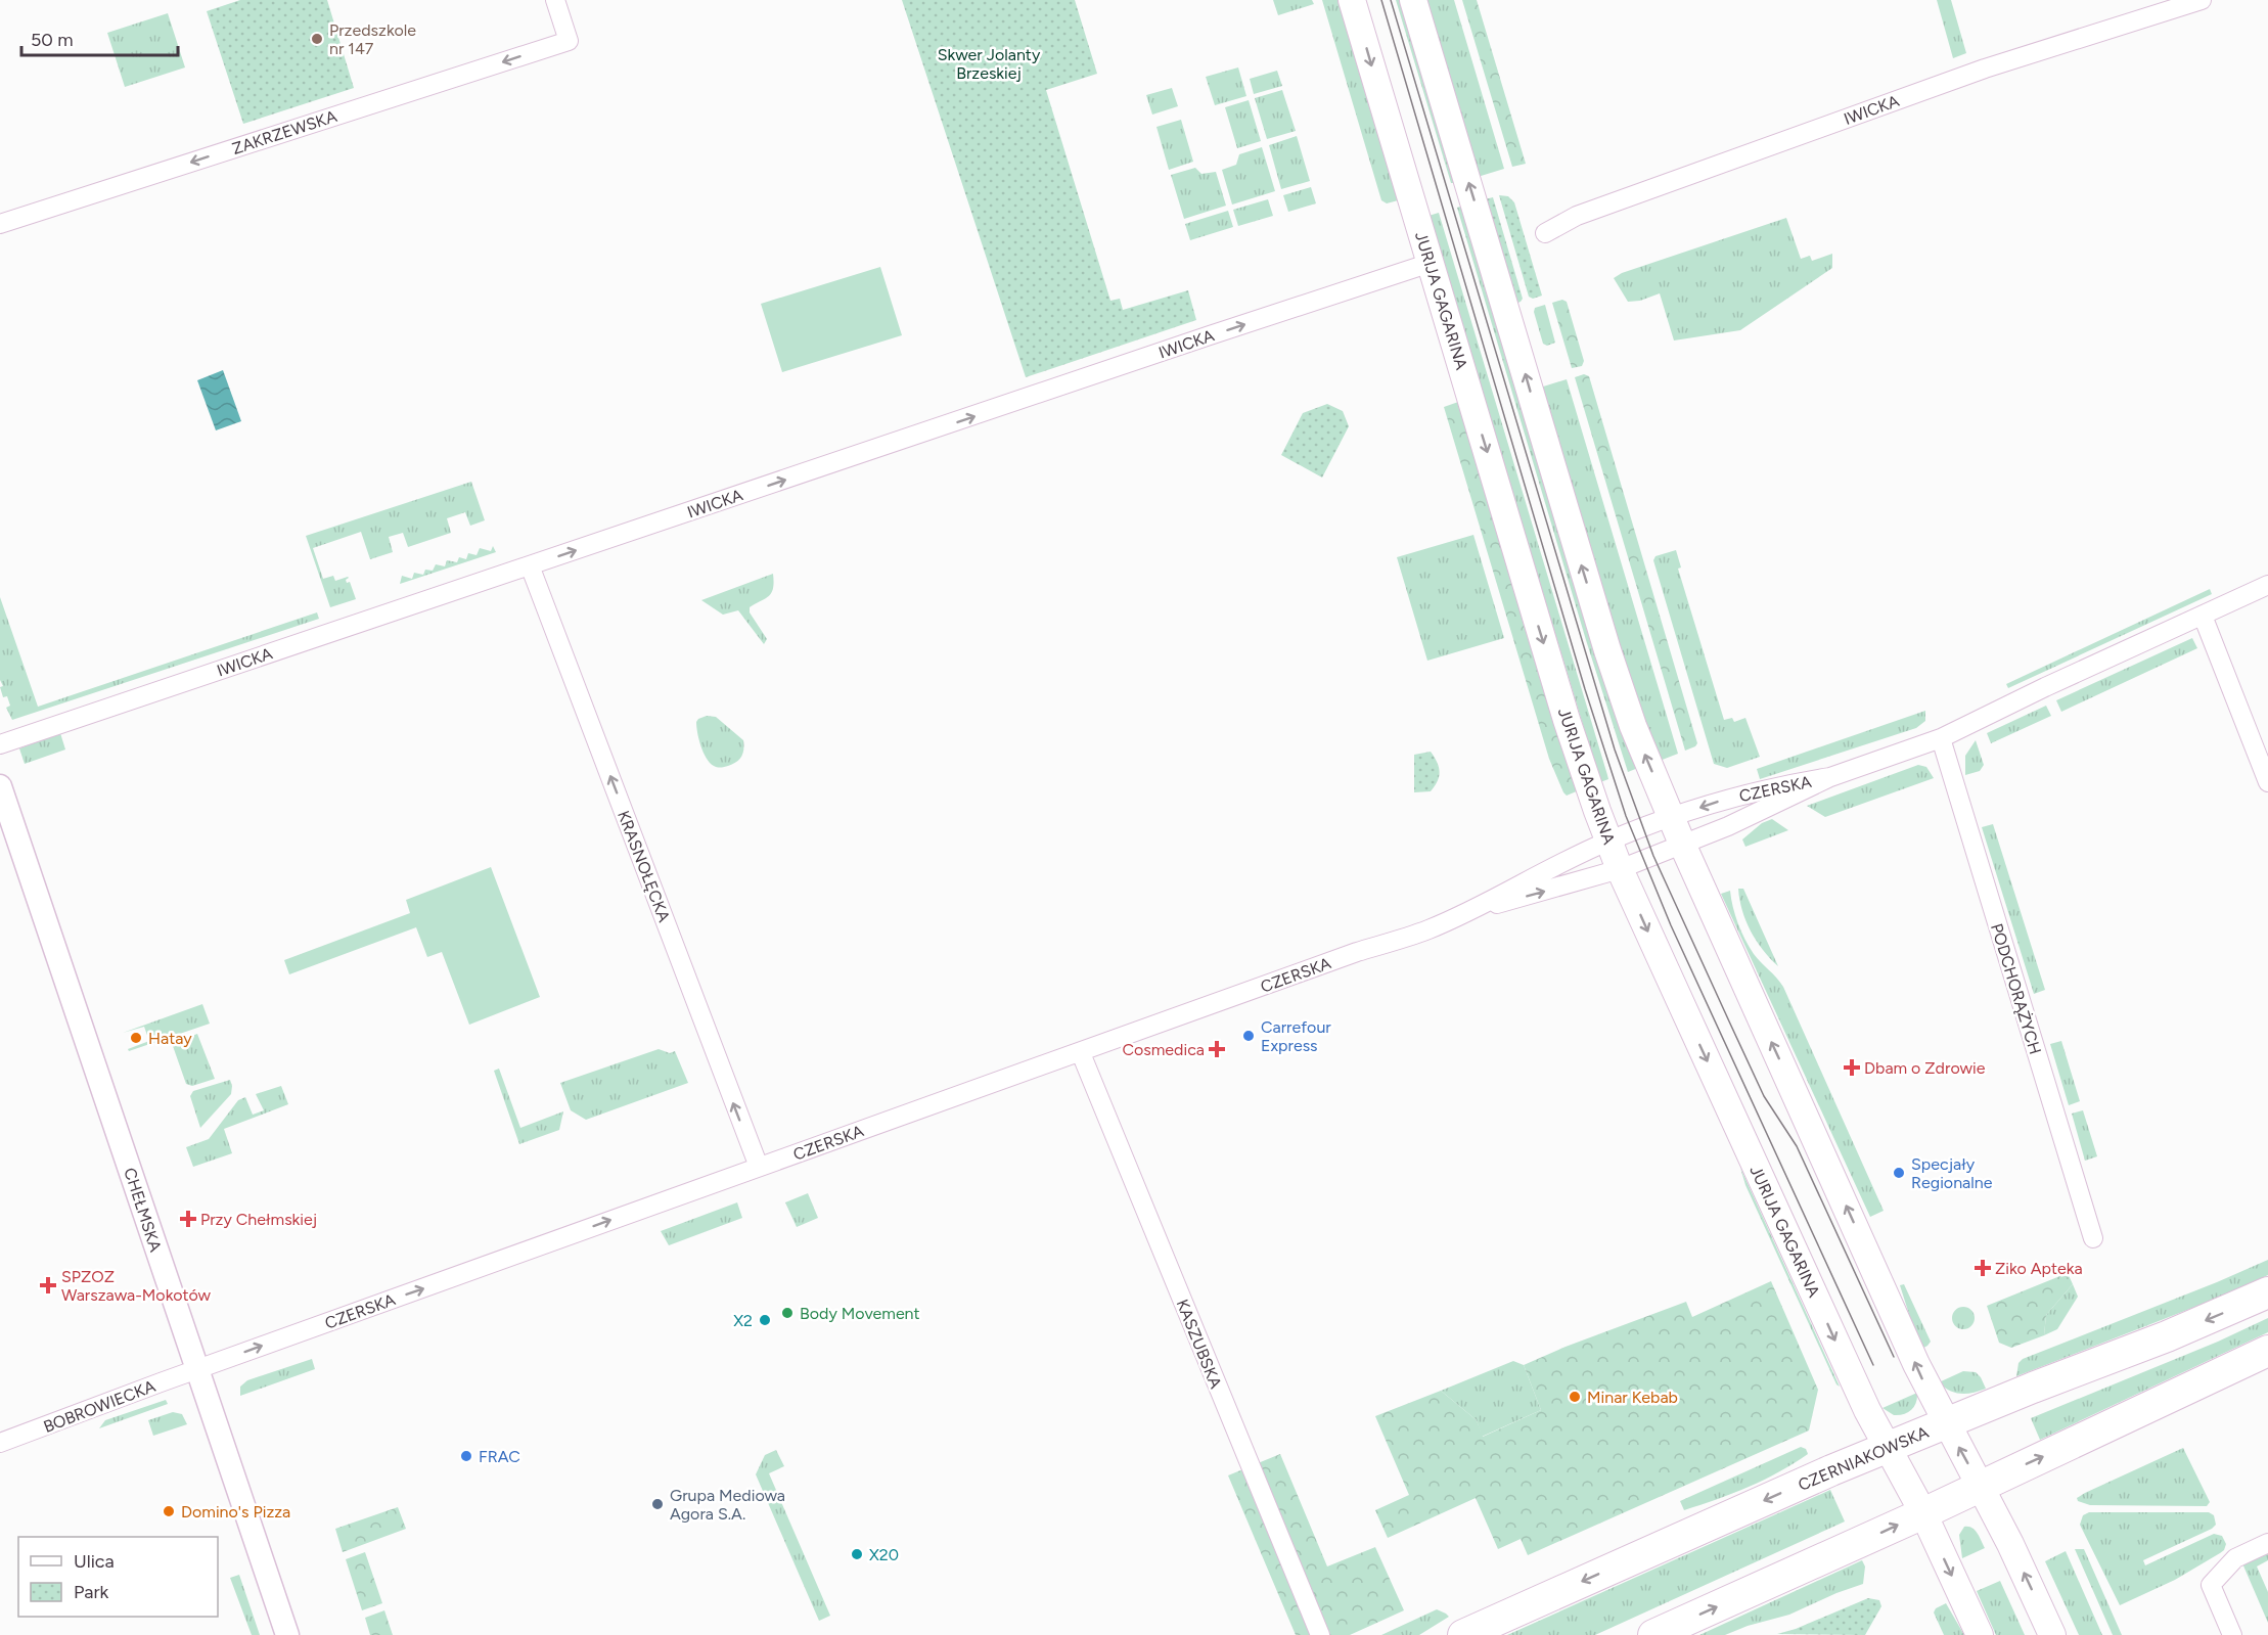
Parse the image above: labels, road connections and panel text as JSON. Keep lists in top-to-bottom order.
{
  "streets": {
    "main road": ["JURIJA GAGARINA", "CZERNIAKOWSKA"],
    "street": [
      "IWICKA",
      "ZAKRZEWSKA",
      "CZERSKA",
      "KRASNOŁĘCKA",
      "PODCHORĄŻYCH",
      "CHEŁMSKA",
      "KASZUBSKA",
      "BOBROWIECKA"
    ]
  },
  "crossings": [
    ["IWICKA", "JURIJA GAGARINA"],
    ["IWICKA", "KRASNOŁĘCKA"],
    ["JURIJA GAGARINA", "CZERSKA"],
    ["JURIJA GAGARINA", "CZERNIAKOWSKA"],
    ["CZERSKA", "KRASNOŁĘCKA"],
    ["CZERSKA", "CHEŁMSKA"],
    ["CZERSKA", "KASZUBSKA"],
    ["CZERSKA", "BOBROWIECKA"],
    ["CHEŁMSKA", "BOBROWIECKA"]
  ],
  "one_way": ["IWICKA", "ZAKRZEWSKA", "KRASNOŁĘCKA"],
  "parks": ["Skwer Jolanty Brzeskiej"],
  "places": {
    "other": [
      "Przedszkole nr 147",
      "Carrefour Express",
      "Hatay",
      "Specjały Regionalne",
      "Body Movement",
      "X2",
      "Minar Kebab",
      "FRAC",
      "Grupa Mediowa Agora S.A.",
      "Domino's Pizza",
      "X20"
    ],
    "health": [
      "Cosmedica",
      "Dbam o Zdrowie",
      "Przy Chełmskiej",
      "Ziko Apteka",
      "SPZOZ Warszawa-Mokotów"
    ]
  },
  "legend": ["Ulica", "Park"],
  "scale_bar": "50 m"
}
